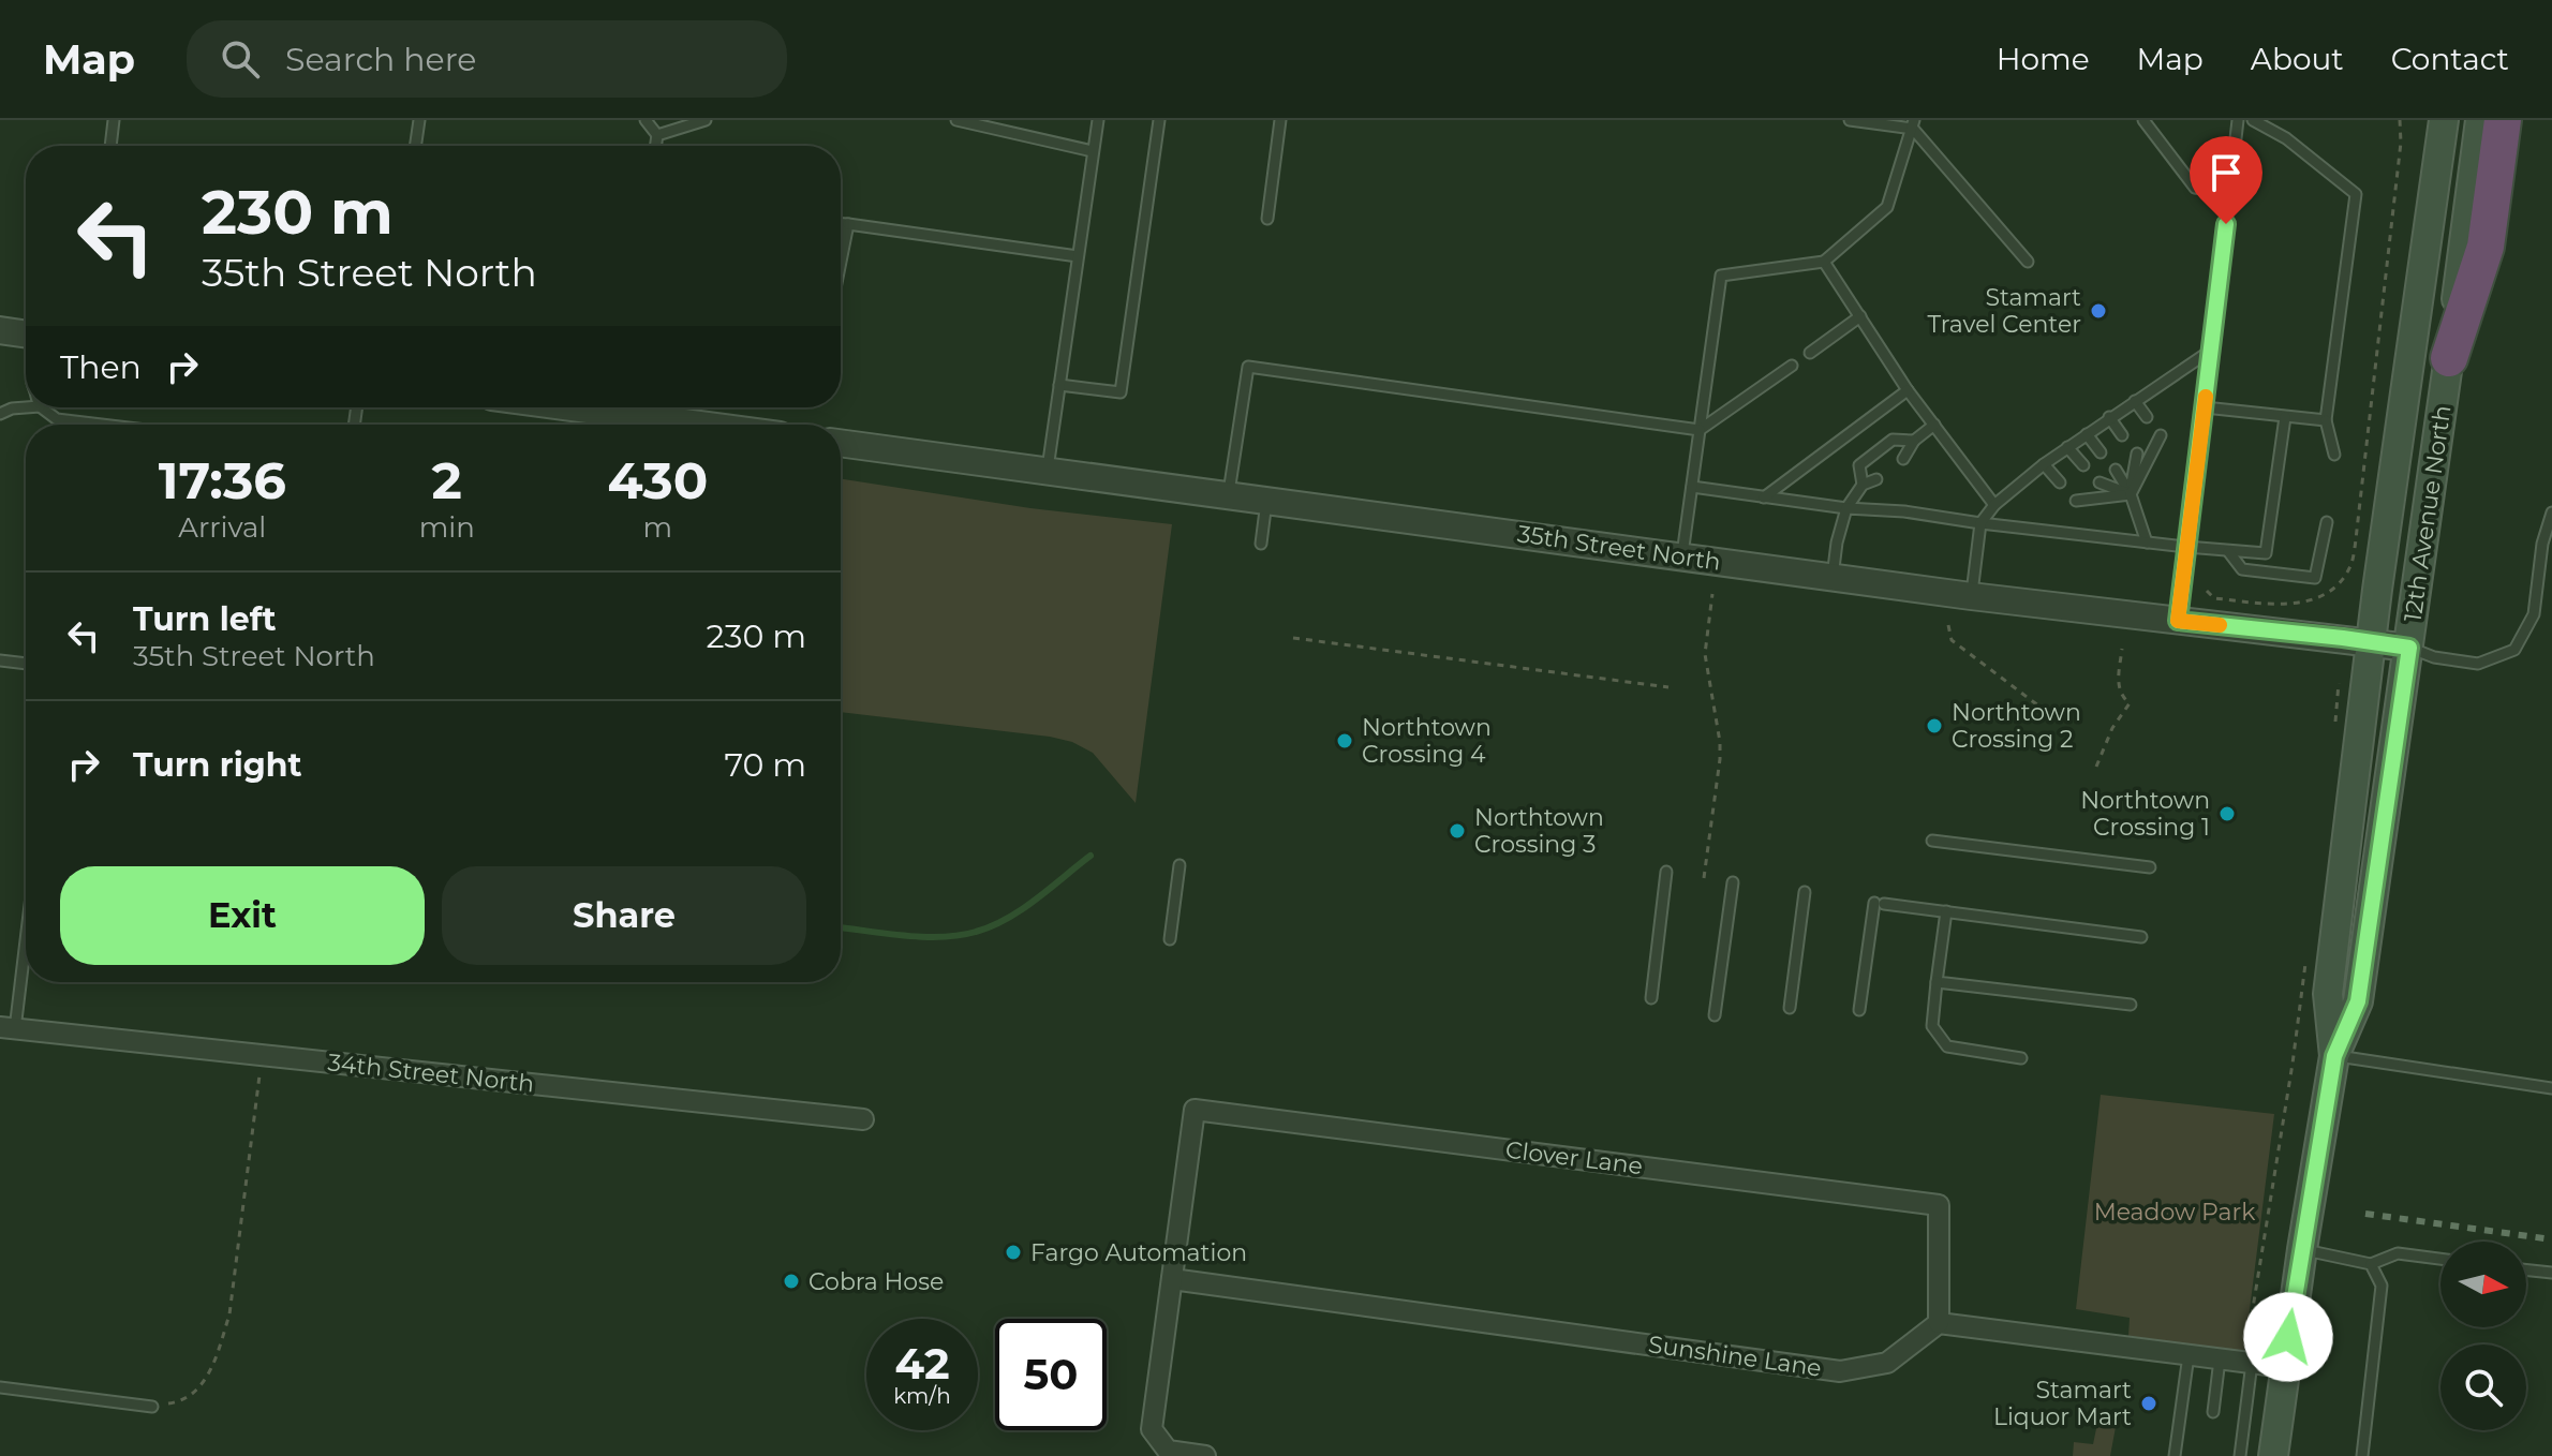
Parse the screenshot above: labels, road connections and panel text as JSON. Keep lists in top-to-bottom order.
{
  "streets": {
    "main road": ["12th Avenue North"],
    "street": [
      "35th Street North",
      "34th Street North",
      "Clover Lane",
      "Sunshine Lane"
    ]
  },
  "crossings": [
    ["12th Avenue North", "35th Street North"],
    ["Clover Lane", "Sunshine Lane"]
  ],
  "parks": ["Meadow Park"],
  "places": [
    "Stamart Travel Center",
    "Northtown Crossing 2",
    "Northtown Crossing 4",
    "Northtown Crossing 1",
    "Northtown Crossing 3",
    "Fargo Automation",
    "Cobra Hose",
    "Stamart Liquor Mart"
  ],
  "north": "right",
  "page": {
    "header": "Map",
    "search": "Search here",
    "nav": [
      "Home",
      "Map",
      "About",
      "Contact"
    ],
    "turn": ["230 m", "35th Street North"],
    "then": "Then",
    "eta": [
      "17:36",
      "Arrival",
      "2",
      "min",
      "430",
      "m"
    ],
    "list": [
      {
        "name": "Turn left",
        "note": "35th Street North",
        "value": "230 m"
      },
      {
        "name": "Turn right",
        "value": "70 m"
      }
    ],
    "buttons": ["Exit", "Share"],
    "speed": "42 km/h",
    "limit": "50"
  }
}
